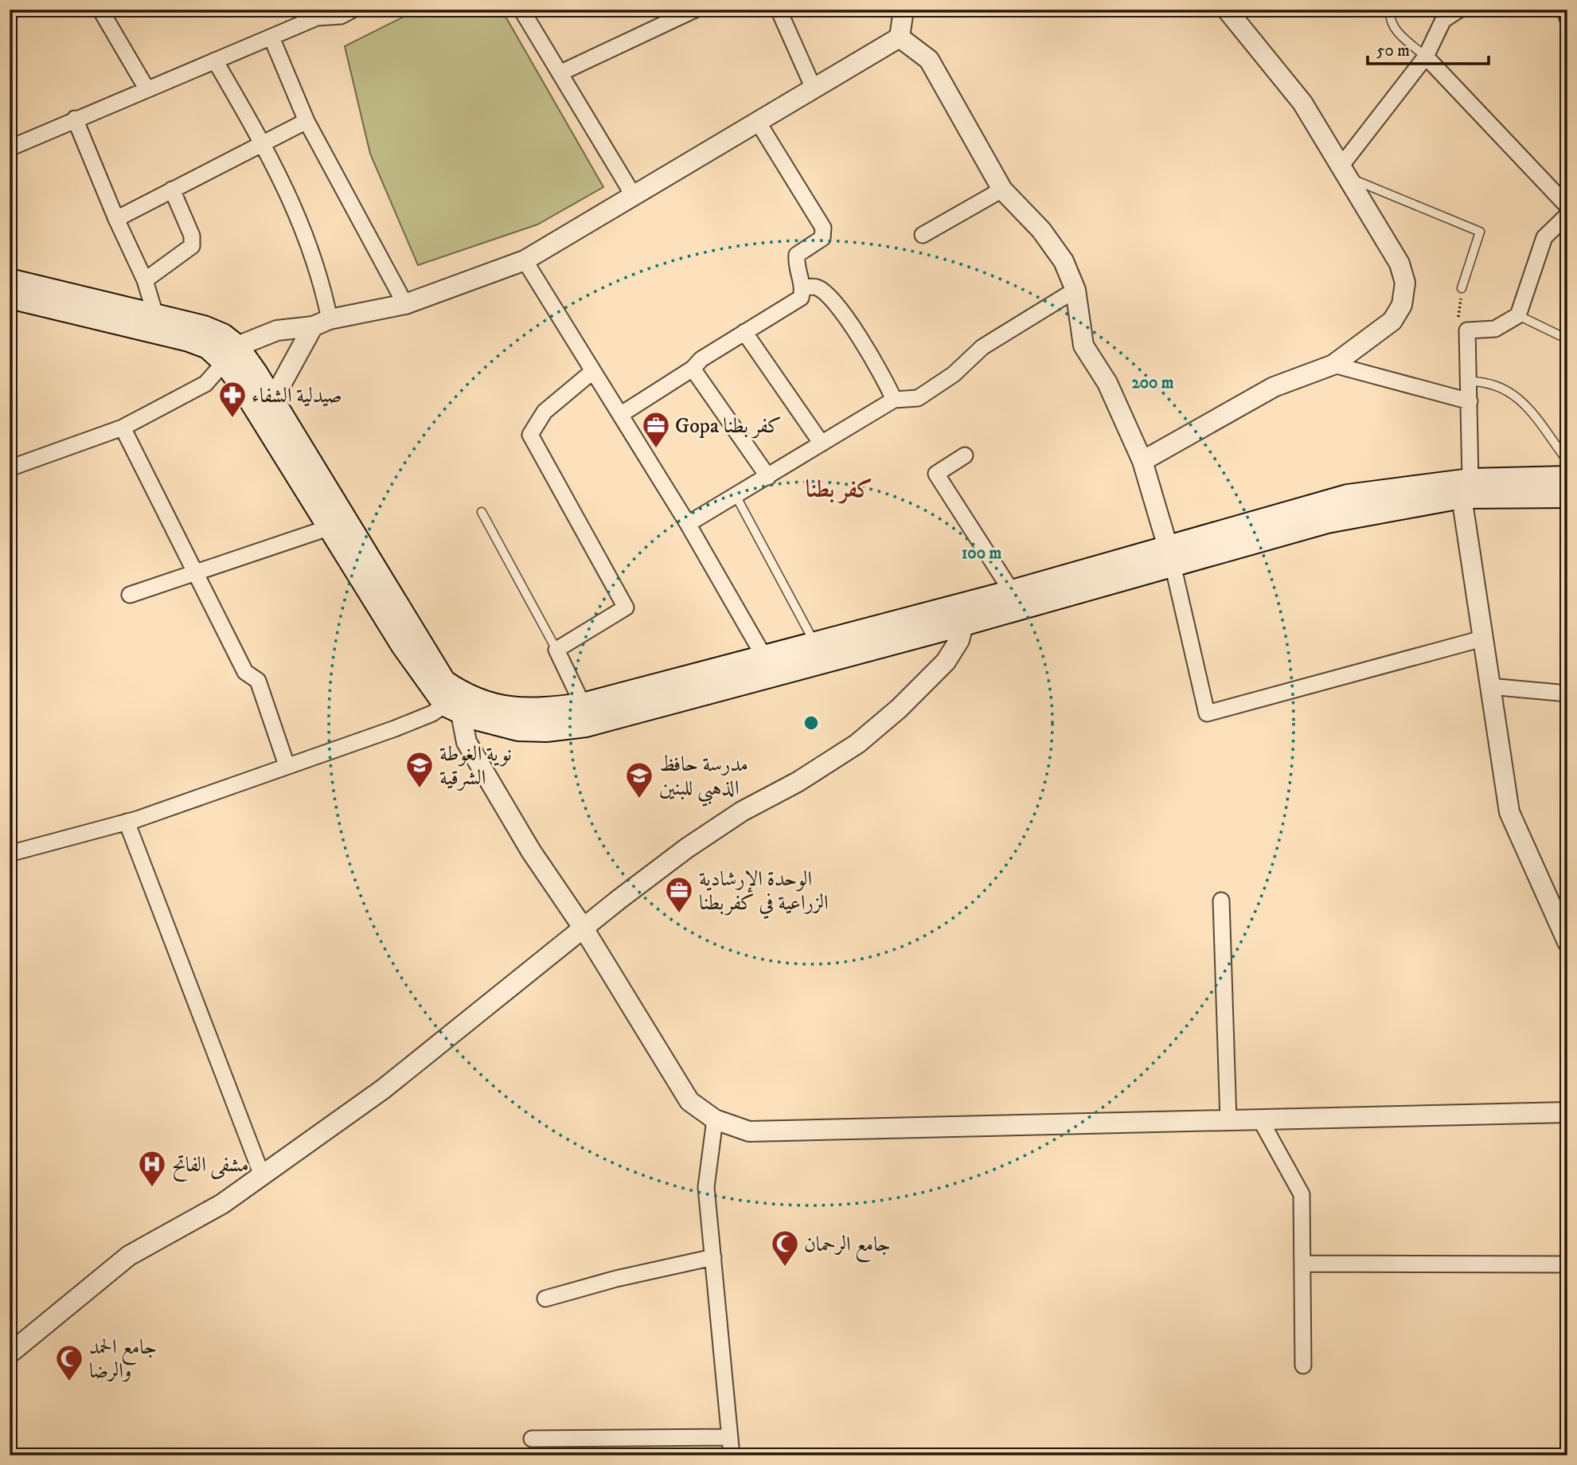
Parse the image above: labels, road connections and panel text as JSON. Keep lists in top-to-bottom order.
{
  "districts": ["كفر بطنا"],
  "places": {
    "pharmacy": ["صيدلية الشفاء"],
    "office": ["Gopa كفر بطنا", "الوحدة الإرشادية الزراعية في كفربطنا"],
    "school or university": ["نوية الغوطة الشرقية", "مدرسة حافظ الذهبي للبنين"],
    "hospital": ["مشفى الفاتح"],
    "mosque": ["جامع الرحمان", "جامع الحمد والرضا"]
  },
  "scale_bar": "50 m",
  "rings": ["200 m", "100 m"]
}
